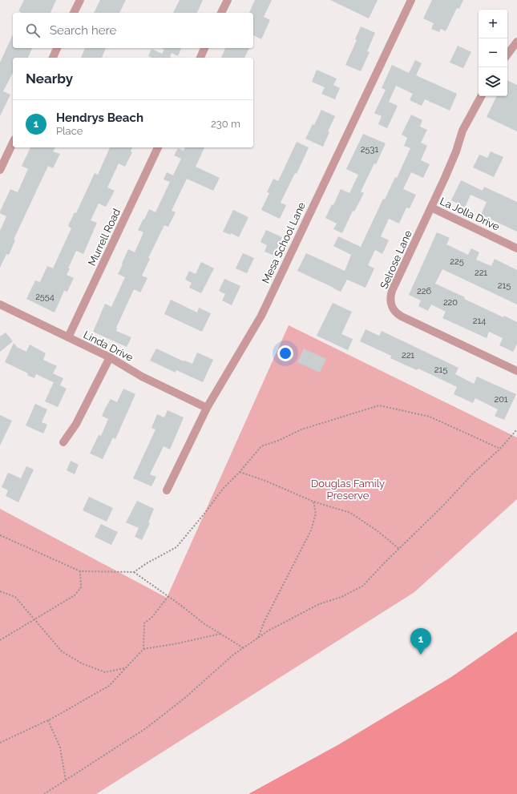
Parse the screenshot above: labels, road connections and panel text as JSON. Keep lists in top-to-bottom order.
{
  "streets": {
    "street": [
      "La Jolla Drive",
      "Murrell Road",
      "Mesa School Lane",
      "Selrose Lane",
      "Linda Drive"
    ]
  },
  "crossings": [
    ["La Jolla Drive", "Selrose Lane"],
    ["Murrell Road", "Linda Drive"],
    ["Mesa School Lane", "Linda Drive"]
  ],
  "parks": ["Douglas Family Preserve"],
  "house_numbers": [
    "2531",
    "225",
    "221",
    "215",
    "226",
    "2554",
    "220",
    "214",
    "221",
    "215",
    "201"
  ],
  "page": {
    "map_buttons": ["+", "−"],
    "search": "Search here",
    "heading": "Nearby",
    "list": [
      {
        "mark": "1",
        "name": "Hendrys Beach",
        "note": "Place",
        "value": "230 m"
      }
    ],
    "pins": "1"
  }
}
